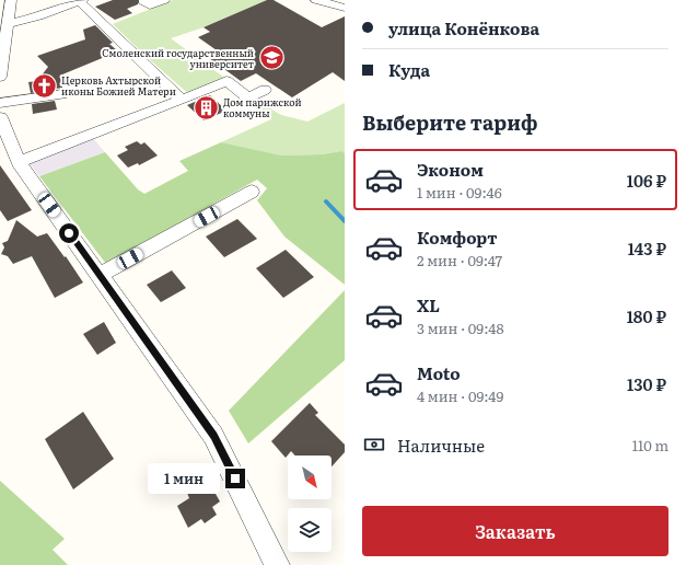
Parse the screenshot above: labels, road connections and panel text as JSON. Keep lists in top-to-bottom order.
{
  "places": {
    "school or university": ["Смоленский государственный университет"],
    "church": ["Церковь Ахтырской иконы Божией Матери"],
    "building": ["Дом парижской коммуны"]
  },
  "north": "bottom right",
  "page": {
    "banner": ["улица Конёнкова", "Куда"],
    "heading": "Выберите тариф",
    "list": [
      {
        "name": "Эконом",
        "note": "1 мин · 09:46",
        "value": "106 ₽"
      },
      {
        "name": "Комфорт",
        "note": "2 мин · 09:47",
        "value": "143 ₽"
      },
      {
        "name": "XL",
        "note": "3 мин · 09:48",
        "value": "180 ₽"
      },
      {
        "name": "Moto",
        "note": "4 мин · 09:49",
        "value": "130 ₽"
      }
    ],
    "pay": ["Наличные", "110 m"],
    "bubble": "1 мин",
    "buttons": "Заказать"
  }
}
